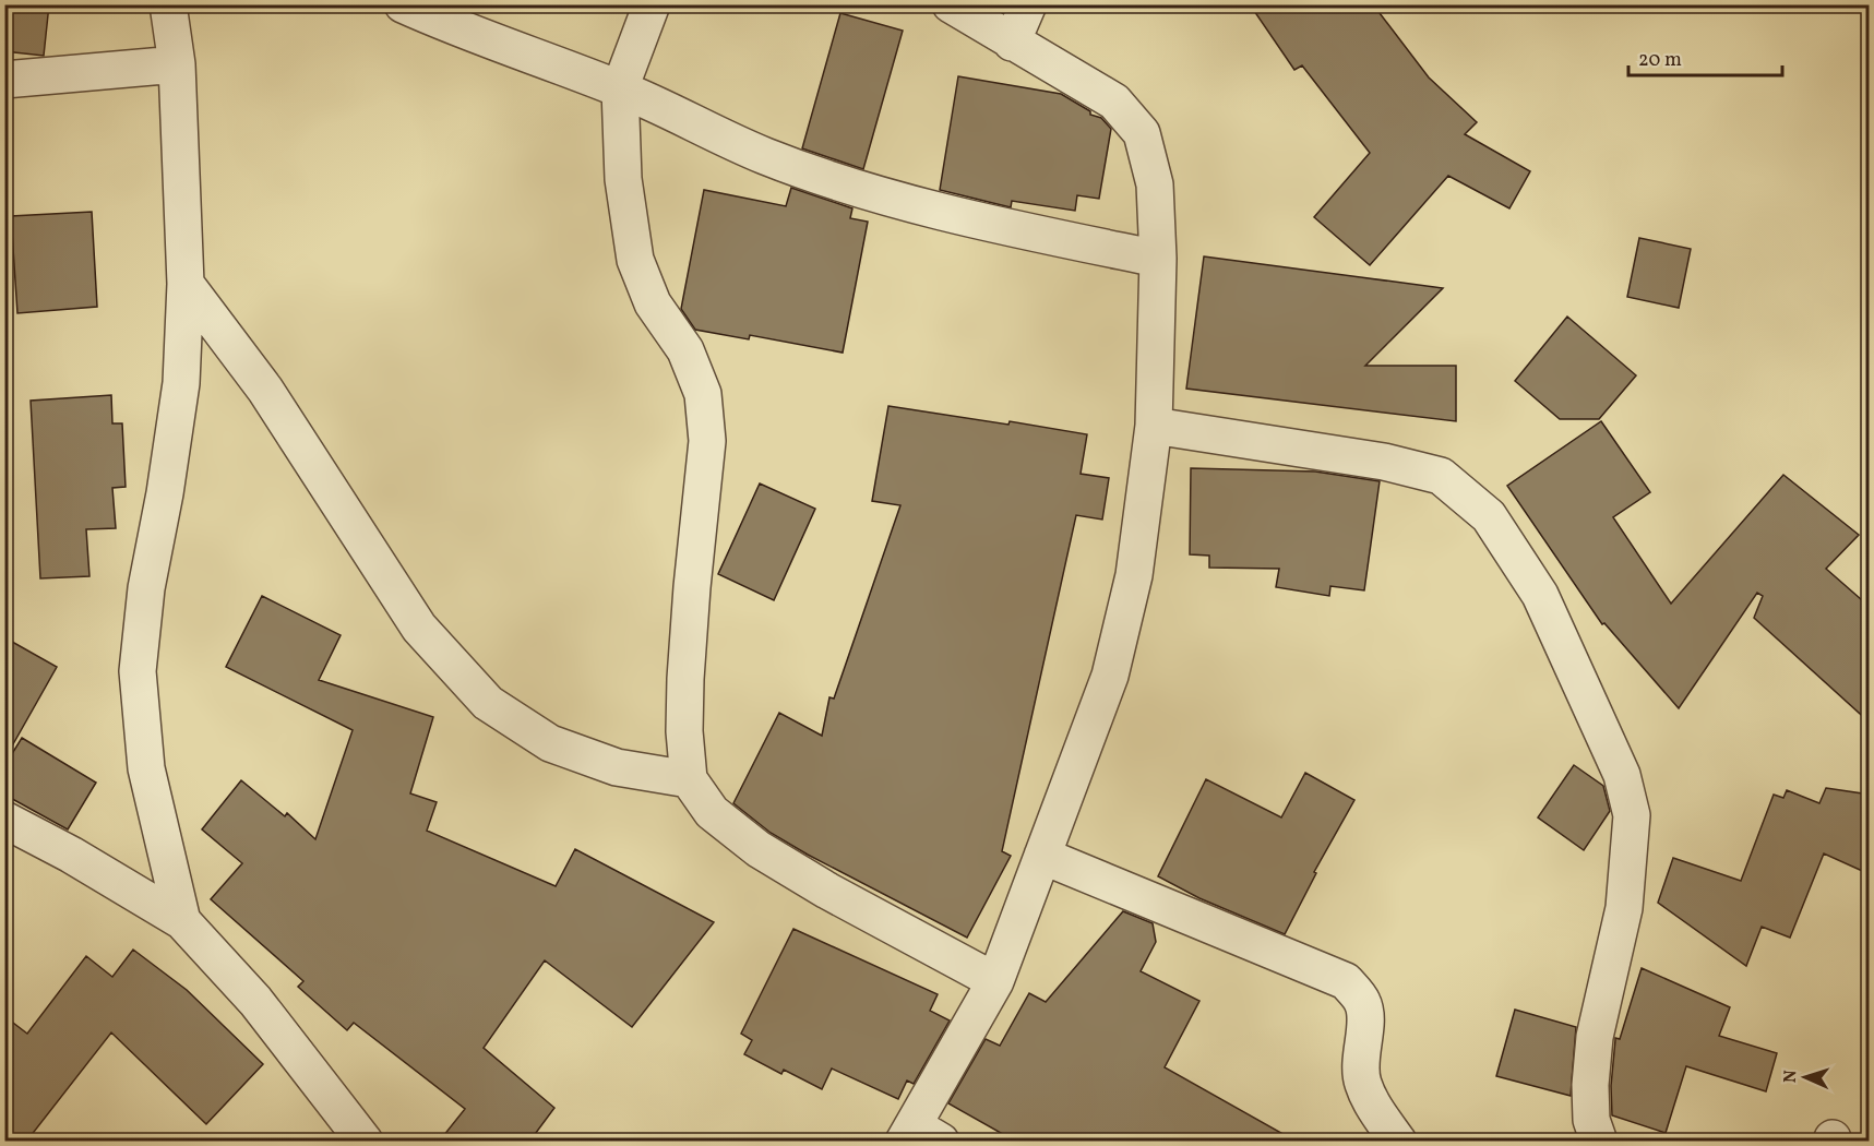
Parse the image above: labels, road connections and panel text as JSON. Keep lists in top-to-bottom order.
{
  "scale_bar": "20 m",
  "north": "left"
}
